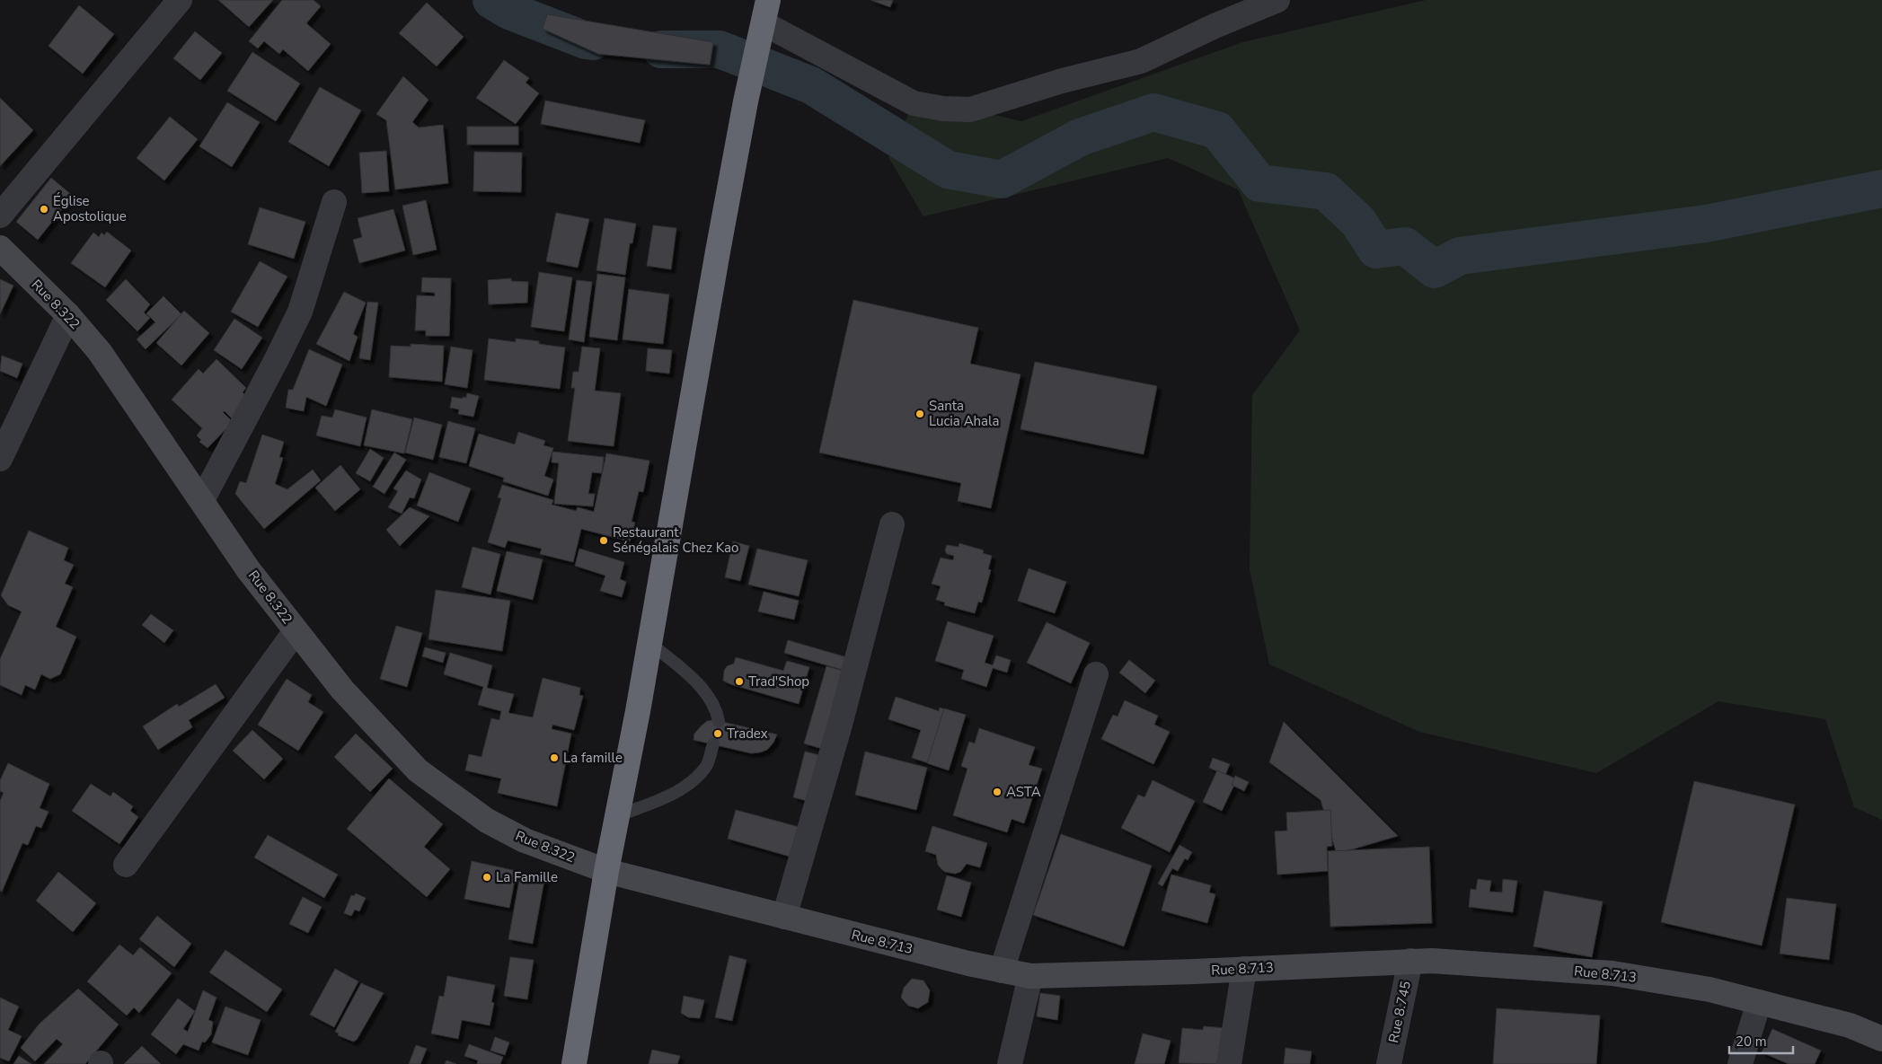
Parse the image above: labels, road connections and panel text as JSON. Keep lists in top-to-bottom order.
{
  "streets": {
    "main road": ["Rue 8.322", "Rue 8.713"],
    "street": ["Rue 8.745"]
  },
  "crossings": [
    ["Rue 8.322", "Rue 8.713"],
    ["Rue 8.713", "Rue 8.745"]
  ],
  "places": [
    "Église Apostolique",
    "Santa Lucia Ahala",
    "Restaurant Sénégalais Chez Kao",
    "Trad'Shop",
    "Tradex",
    "La famille",
    "ASTA",
    "La Famille"
  ],
  "scale_bar": "20 m"
}
